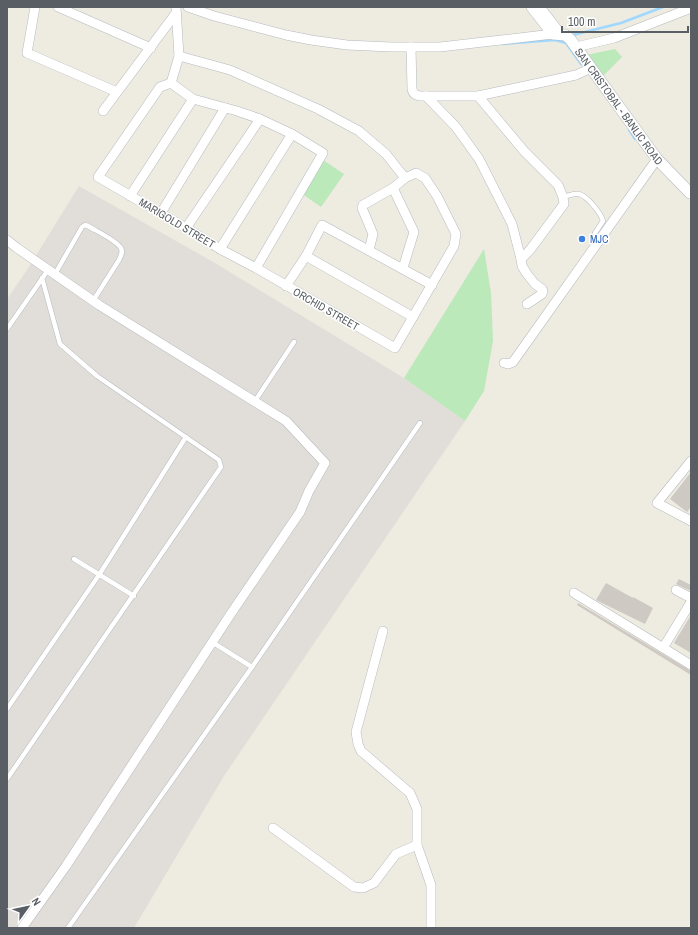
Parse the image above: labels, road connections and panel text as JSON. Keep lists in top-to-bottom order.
{
  "streets": {
    "street": ["SAN CRISTOBAL - BANLIC ROAD", "MARIGOLD STREET", "ORCHID STREET"]
  },
  "crossings": [
    ["MARIGOLD STREET", "ORCHID STREET"]
  ],
  "places": ["MJC"],
  "scale_bar": "100 m",
  "north": "top right"
}
